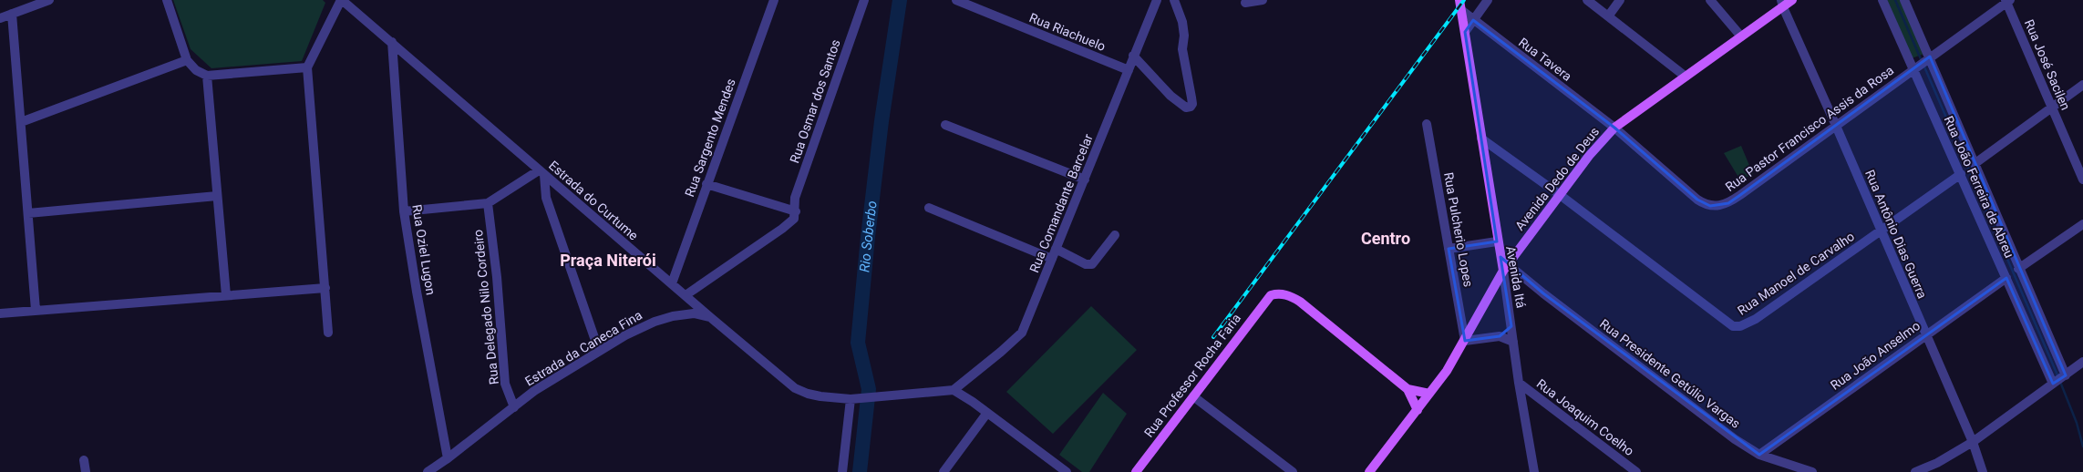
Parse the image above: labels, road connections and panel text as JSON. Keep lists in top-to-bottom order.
{
  "streets": {
    "main road": ["Avenida Dedo de Deus", "Avenida Itá", "Rua Professor Rocha Faria"],
    "street": [
      "Rua Riachuelo",
      "Rua Tavera",
      "Rua José Sacilen",
      "Rua Osmar dos Santos",
      "Rua Pastor Francisco Assis da Rosa",
      "Rua Sargento Mendes",
      "Rua João Ferreira de Abreu",
      "Estrada do Curtume",
      "Rua Comandante Barcelar",
      "Rua Pulcherio Lopes",
      "Rua Antônio Dias Guerra",
      "Rua Oziel Lugon",
      "Rua Manoel de Carvalho",
      "Rua Delegado Nilo Cordeiro",
      "Estrada da Caneca Fina",
      "Rua João Anselmo",
      "Rua Presidente Getúlio Vargas",
      "Rua Joaquim Coelho"
    ]
  },
  "crossings": [
    ["Rua Riachuelo", "Rua Comandante Barcelar"],
    ["Rua Tavera", "Rua Pastor Francisco Assis da Rosa"],
    ["Rua Tavera", "Avenida Dedo de Deus"],
    ["Rua Tavera", "Avenida Itá"],
    ["Rua José Sacilen", "Rua Pastor Francisco Assis da Rosa"],
    ["Rua Pastor Francisco Assis da Rosa", "Avenida Dedo de Deus"],
    ["Rua Pastor Francisco Assis da Rosa", "Rua João Ferreira de Abreu"],
    ["Rua Pastor Francisco Assis da Rosa", "Rua Antônio Dias Guerra"],
    ["Rua Sargento Mendes", "Estrada do Curtume"],
    ["Avenida Dedo de Deus", "Rua Pulcherio Lopes"],
    ["Avenida Dedo de Deus", "Rua Antônio Dias Guerra"],
    ["Avenida Dedo de Deus", "Rua Manoel de Carvalho"],
    ["Avenida Dedo de Deus", "Avenida Itá"],
    ["Avenida Dedo de Deus", "Rua Presidente Getúlio Vargas"],
    ["Rua João Ferreira de Abreu", "Rua Manoel de Carvalho"],
    ["Rua João Ferreira de Abreu", "Rua João Anselmo"],
    ["Estrada do Curtume", "Rua Comandante Barcelar"],
    ["Estrada do Curtume", "Rua Oziel Lugon"],
    ["Estrada do Curtume", "Estrada da Caneca Fina"],
    ["Rua Antônio Dias Guerra", "Rua Manoel de Carvalho"],
    ["Rua Antônio Dias Guerra", "Rua João Anselmo"],
    ["Rua Oziel Lugon", "Estrada da Caneca Fina"],
    ["Avenida Itá", "Rua Presidente Getúlio Vargas"],
    ["Avenida Itá", "Rua Joaquim Coelho"],
    ["Rua Delegado Nilo Cordeiro", "Estrada da Caneca Fina"],
    ["Rua João Anselmo", "Rua Presidente Getúlio Vargas"]
  ],
  "districts": ["Centro", "Praça Niterói"],
  "water": ["Rio Soberbo"]
}
